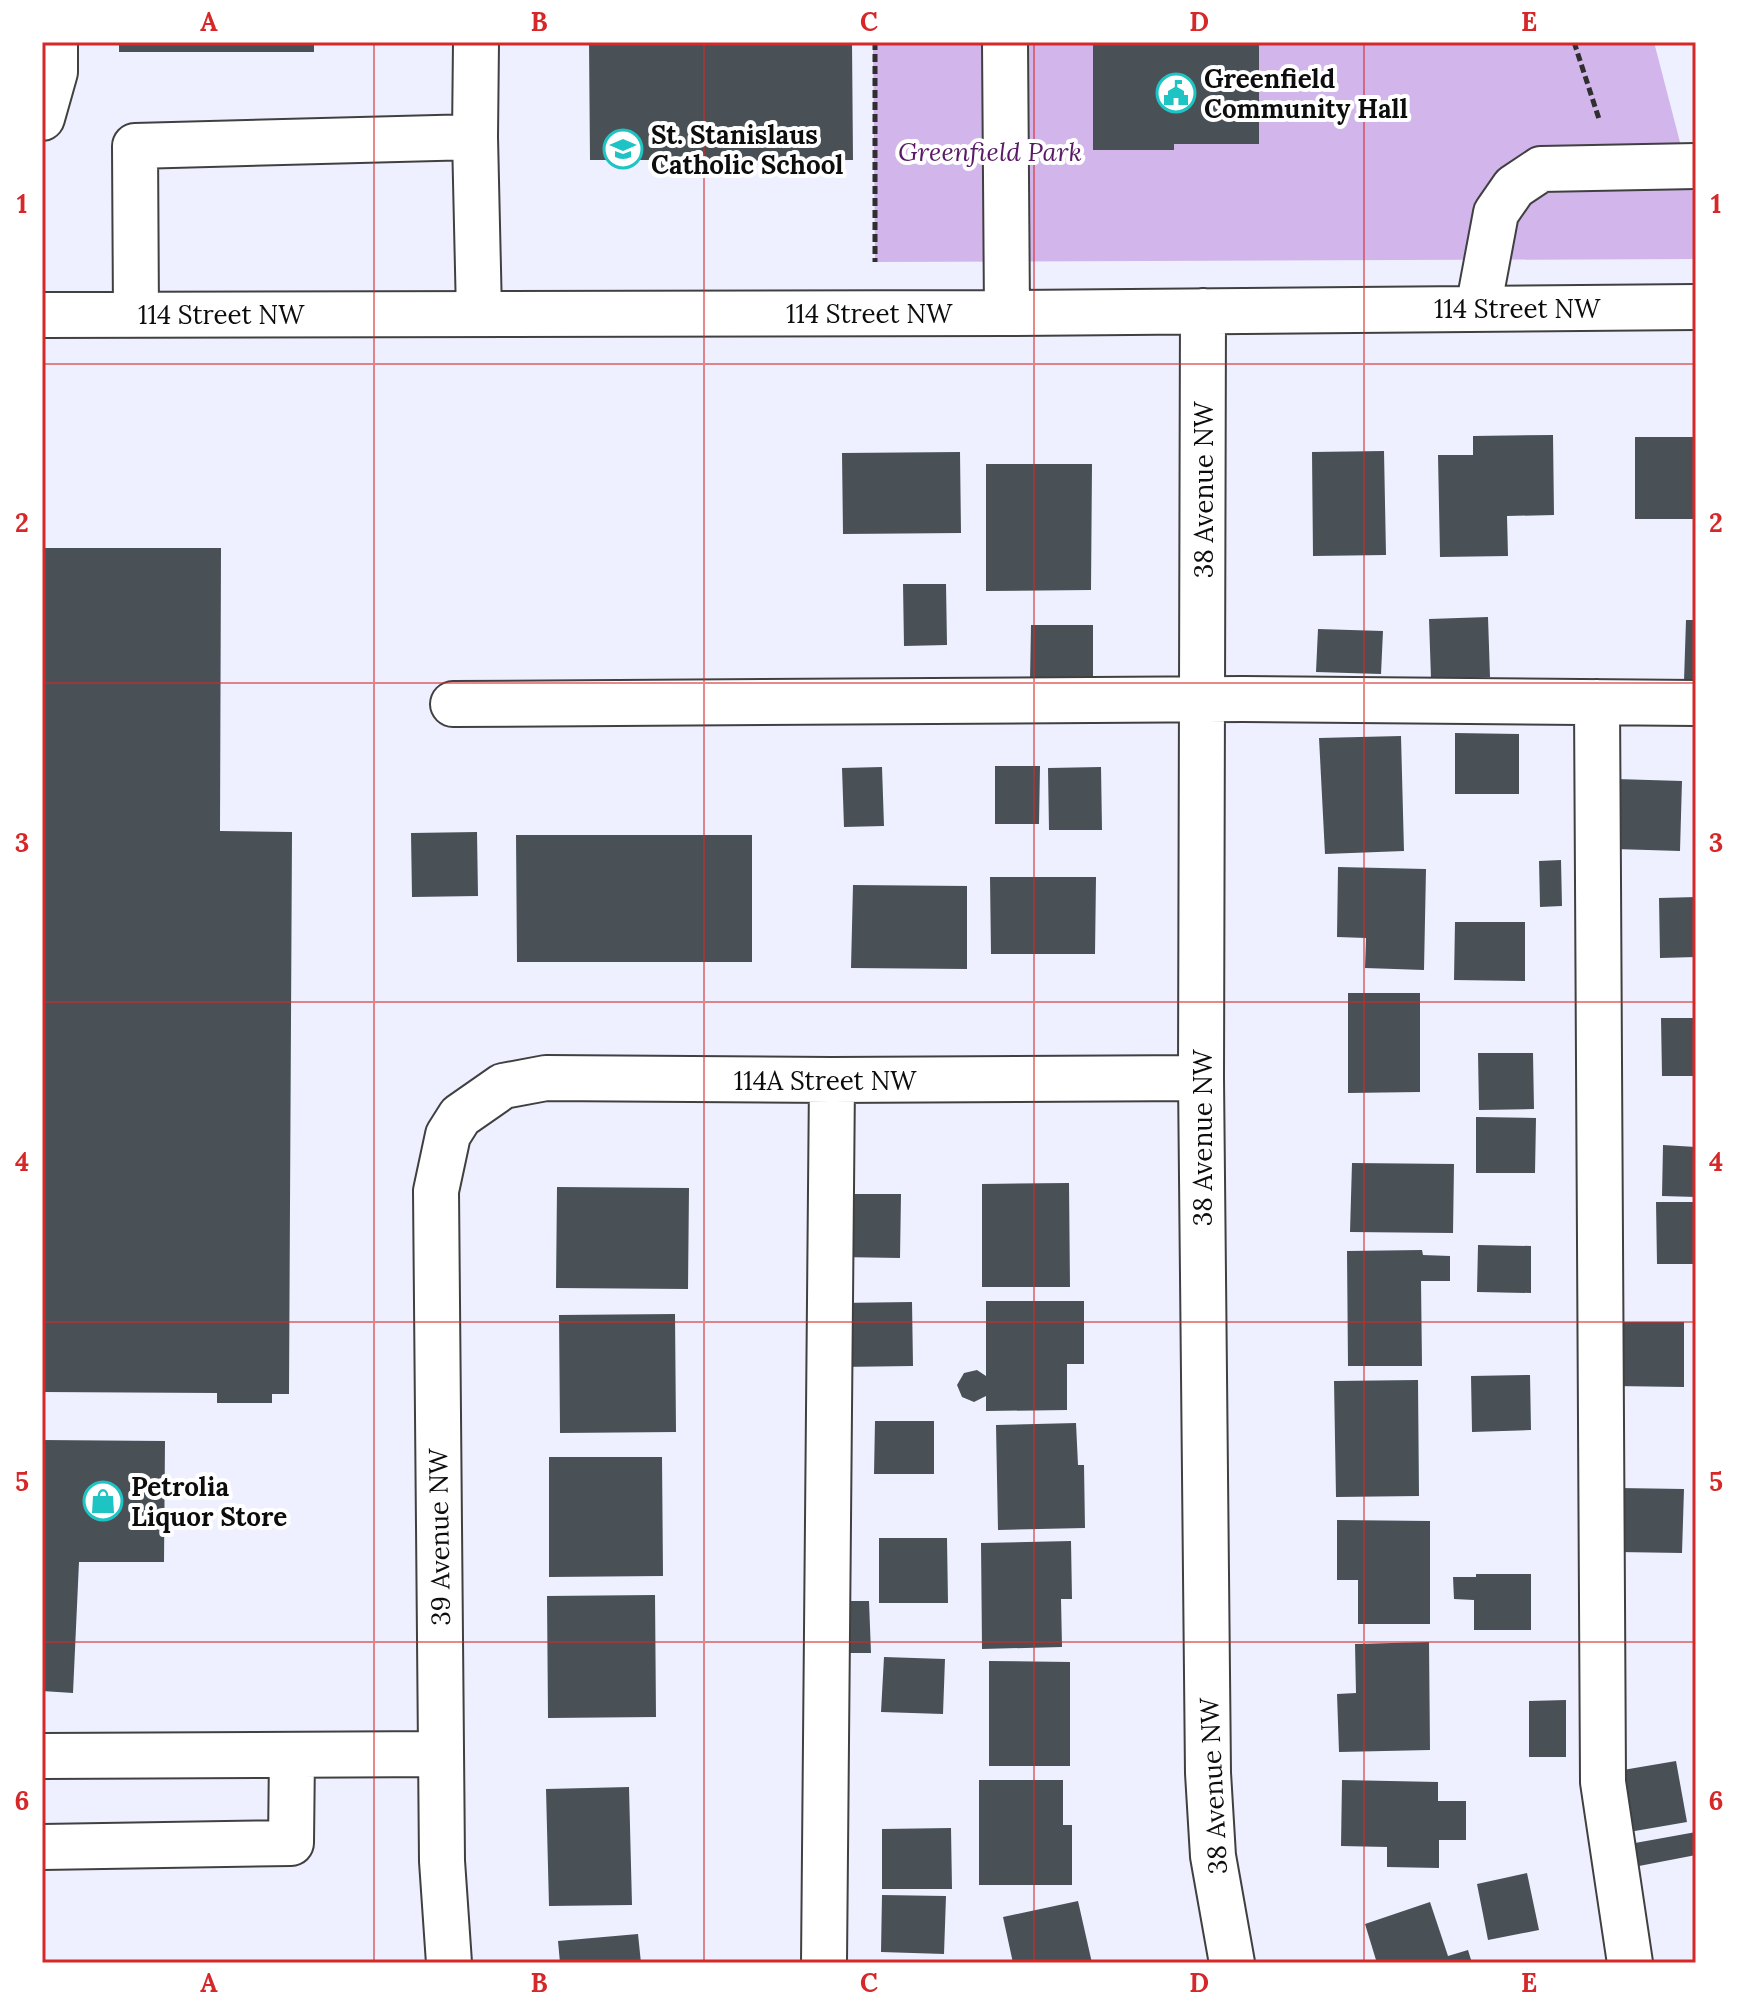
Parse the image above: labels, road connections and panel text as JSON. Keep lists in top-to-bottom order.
{
  "streets": {
    "street": [
      "114 Street NW",
      "38 Avenue NW",
      "114A Street NW",
      "39 Avenue NW"
    ]
  },
  "crossings": [
    ["114 Street NW", "38 Avenue NW"],
    ["38 Avenue NW", "114A Street NW"],
    ["114A Street NW", "39 Avenue NW"]
  ],
  "parks": ["Greenfield Park"],
  "places": {
    "public building": ["Greenfield Community Hall"],
    "school or university": ["St. Stanislaus Catholic School"],
    "shop": ["Petrolia Liquor Store"]
  },
  "grid": {
    "columns": [
      "A",
      "B",
      "C",
      "D",
      "E"
    ],
    "rows": [
      "1",
      "2",
      "3",
      "4",
      "5",
      "6"
    ]
  }
}
